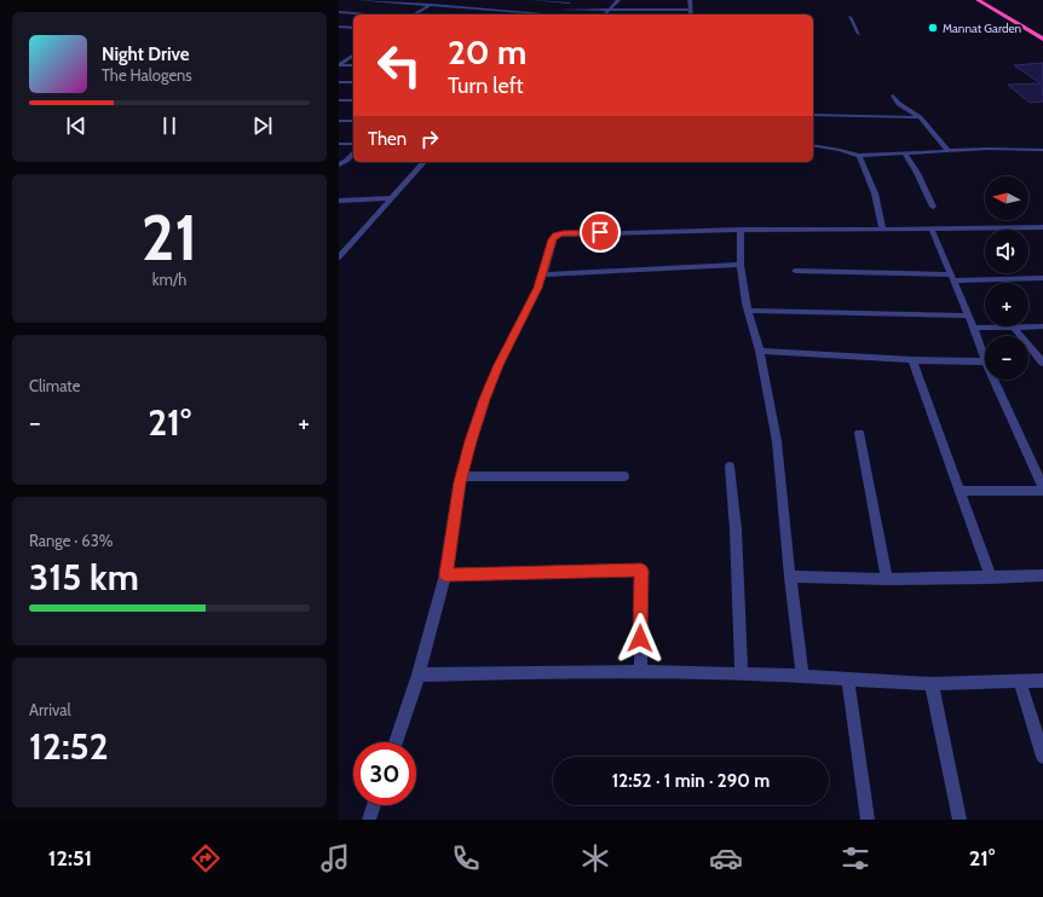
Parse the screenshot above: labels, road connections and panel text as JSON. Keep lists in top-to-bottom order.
{
  "places": ["Mannat Garden"],
  "north": "left",
  "page": {
    "turn": ["20 m", "Turn left"],
    "song": ["Night Drive", "The Halogens"],
    "then": "Then",
    "tile": [
      ["21", "km/h"],
      "Climate",
      ["Range · 63%", "315 km"],
      ["Arrival", "12:52"]
    ],
    "map_buttons": ["+", "−"],
    "heat": ["−", "21°", "+"],
    "limit": "30",
    "trip": "12:52 · 1 min · 290 m",
    "tabs": ["12:51", "21°"]
  }
}
